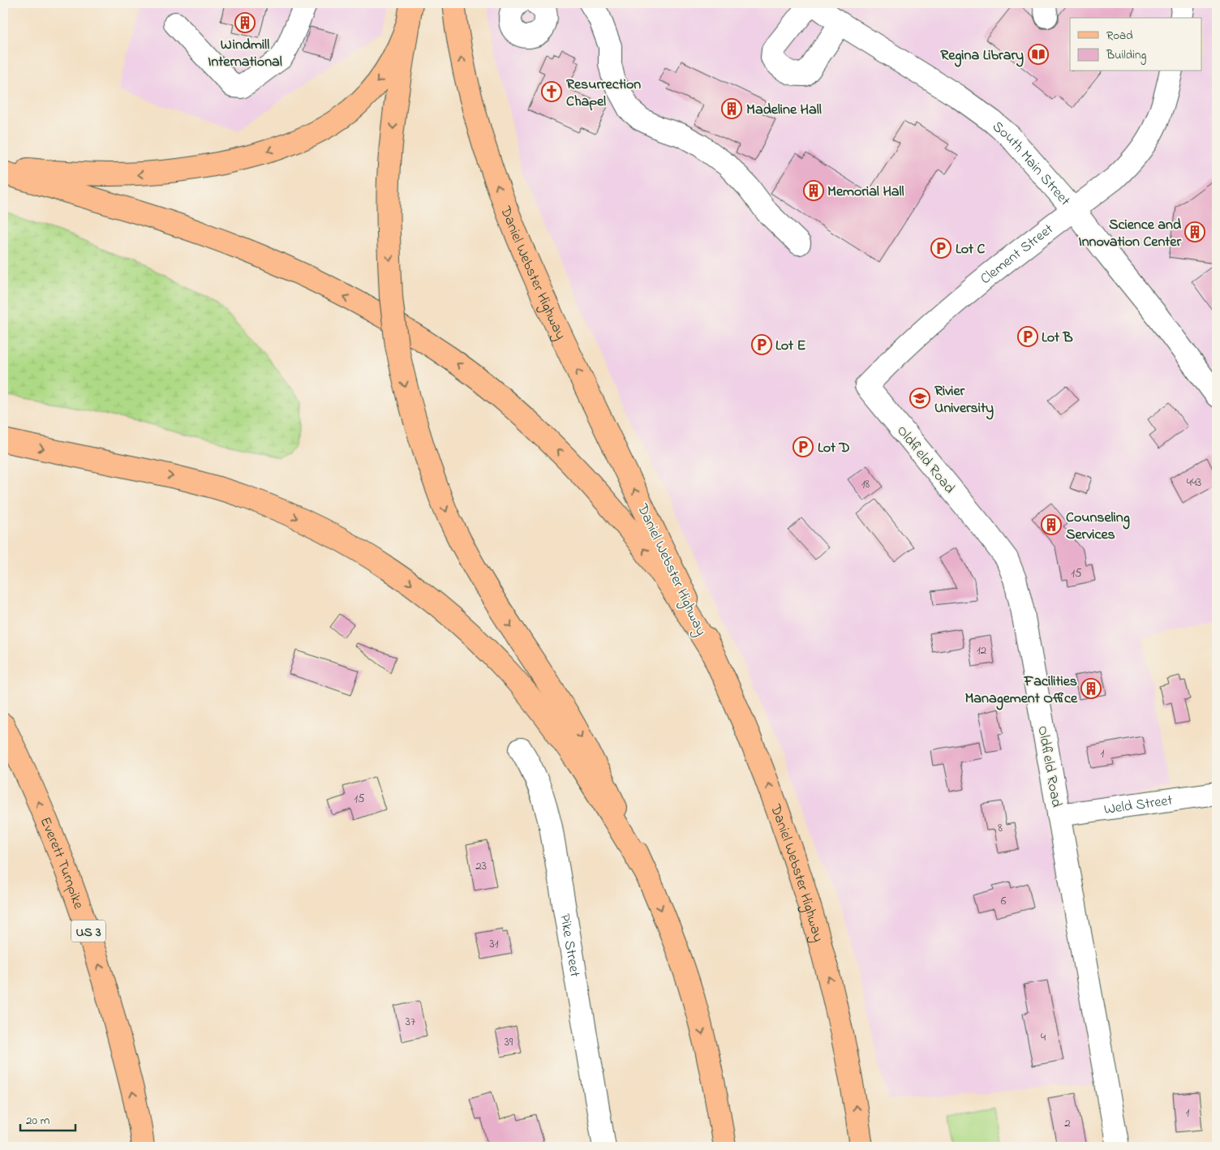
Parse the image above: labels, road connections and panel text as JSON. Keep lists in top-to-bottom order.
{
  "streets": {
    "main road": ["Daniel Webster Highway", "Everett Turnpike", "US 3"],
    "street": [
      "South Main Street",
      "Clement Street",
      "Oldfield Road",
      "Weld Street",
      "Pike Street"
    ]
  },
  "crossings": [
    ["South Main Street", "Clement Street"],
    ["Clement Street", "Oldfield Road"],
    ["Oldfield Road", "Weld Street"]
  ],
  "one_way": ["Everett Turnpike"],
  "places": {
    "building": [
      "Windmill International",
      "Madeline Hall",
      "Memorial Hall",
      "Science and Innovation Center",
      "Counseling Services",
      "Facilities Management Office"
    ],
    "library": ["Regina Library"],
    "church": ["Resurrection Chapel"],
    "parking": [
      "Lot C",
      "Lot B",
      "Lot E",
      "Lot D"
    ],
    "school or university": ["Rivier University"]
  },
  "house_numbers": [
    "443",
    "18",
    "15",
    "12",
    "1",
    "15",
    "8",
    "23",
    "6",
    "31",
    "37",
    "4",
    "39",
    "1",
    "2"
  ],
  "legend": ["Road", "Building"],
  "scale_bar": "20 m"
}
